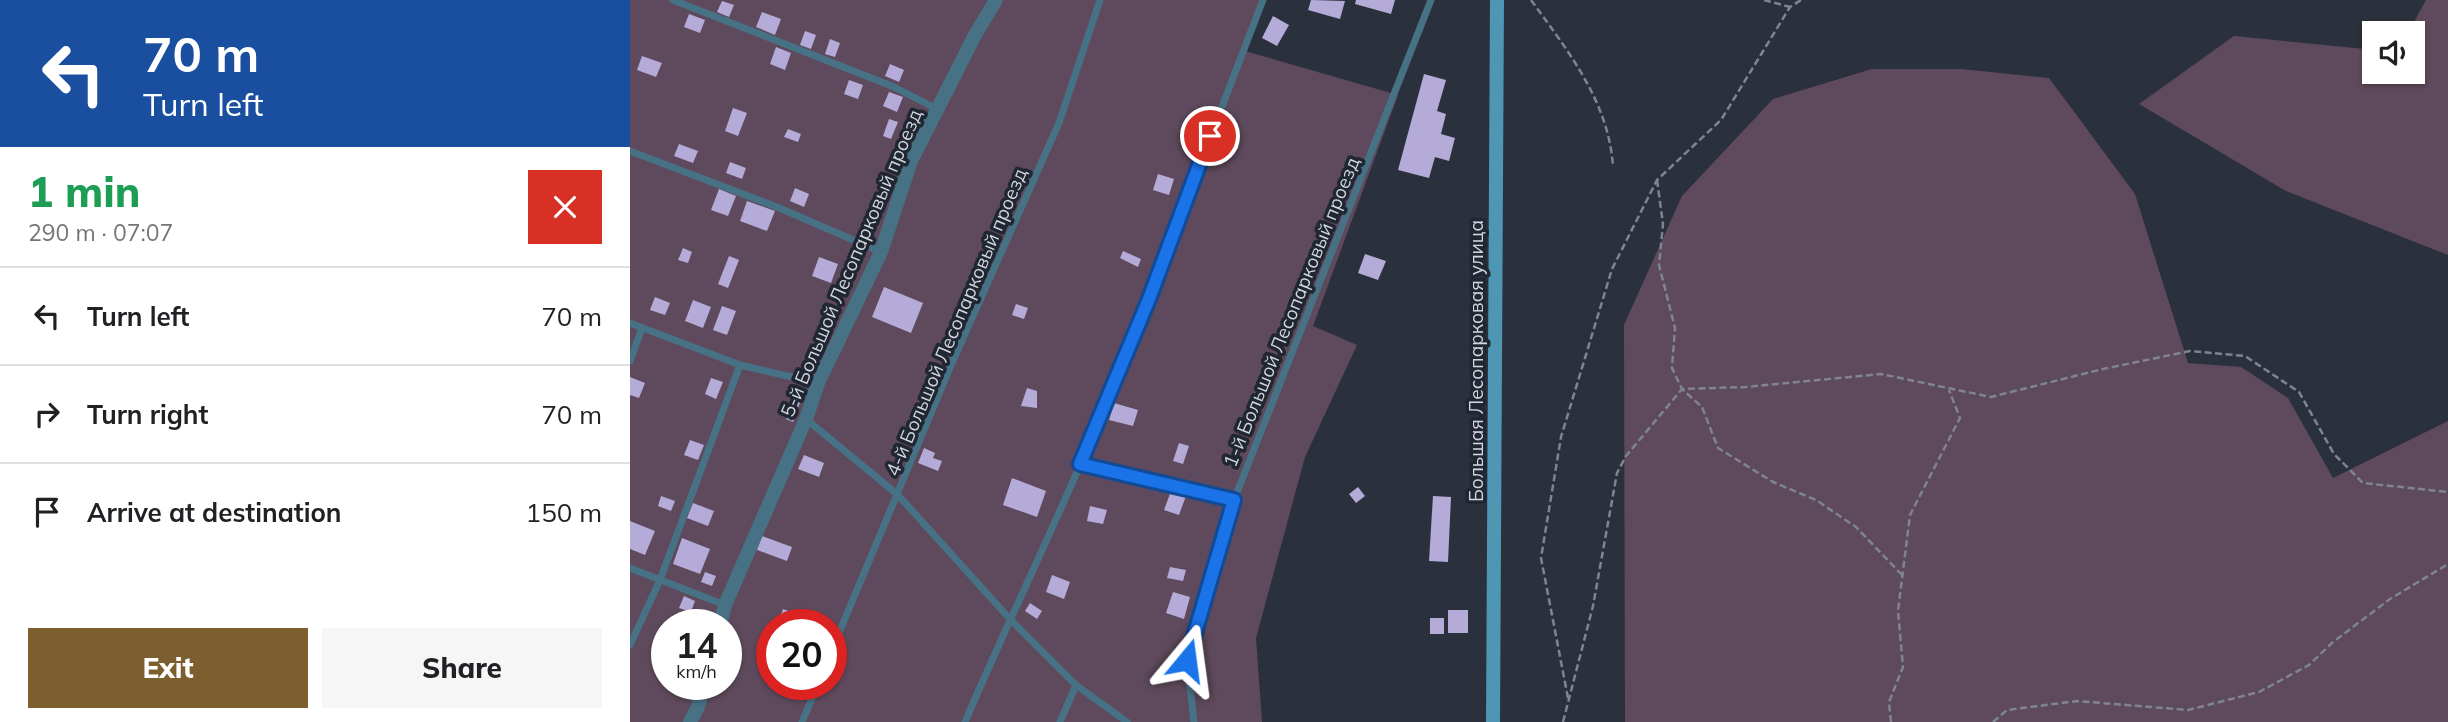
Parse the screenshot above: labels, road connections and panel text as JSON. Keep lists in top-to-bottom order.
{
  "streets": {
    "main road": ["Большая Лесопарковая улица"],
    "street": ["5-й Большой Лесопарковый проезд"],
    "lane": ["1-й Большой Лесопарковый проезд", "4-й Большой Лесопарковый проезд"]
  },
  "page": {
    "turn": ["70 m", "Turn left"],
    "heading": ["1 min", "290 m · 07:07"],
    "list": [
      {
        "name": "Turn left",
        "value": "70 m"
      },
      {
        "name": "Turn right",
        "value": "70 m"
      },
      {
        "name": "Arrive at destination",
        "value": "150 m"
      }
    ],
    "speed": "14 km/h",
    "limit": "20",
    "buttons": ["Exit", "Share"]
  }
}
